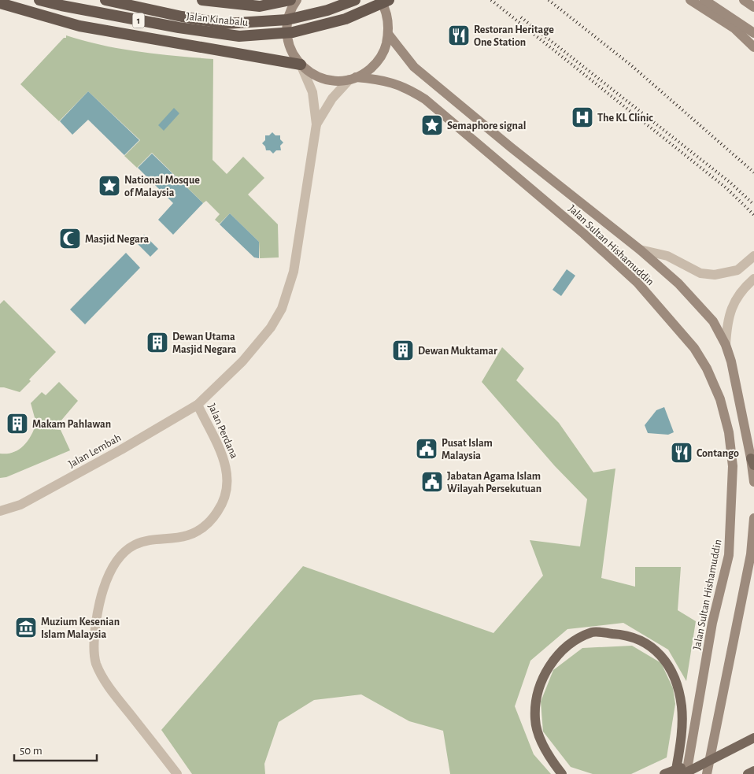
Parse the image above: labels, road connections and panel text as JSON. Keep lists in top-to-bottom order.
{
  "streets": {
    "highway": ["Jalan Kinabalu", "1"],
    "main road": ["Jalan Sultan Hishamuddin"],
    "street": ["Jalan Perdana", "Jalan Lembah"]
  },
  "crossings": [
    ["Jalan Sultan Hishamuddin", "Jalan Perdana"],
    ["Jalan Perdana", "Jalan Lembah"]
  ],
  "places": {
    "restaurant": ["Restoran Heritage One Station", "Contango"],
    "hospital": ["The KL Clinic"],
    "place": ["Semaphore signal", "National Mosque of Malaysia"],
    "mosque": ["Masjid Negara"],
    "building": ["Dewan Utama Masjid Negara", "Dewan Muktamar", "Makam Pahlawan"],
    "public building": ["Pusat Islam Malaysia", "Jabatan Agama Islam Wilayah Persekutuan"],
    "museum": ["Muzium Kesenian Islam Malaysia"]
  },
  "scale_bar": "50 m"
}
